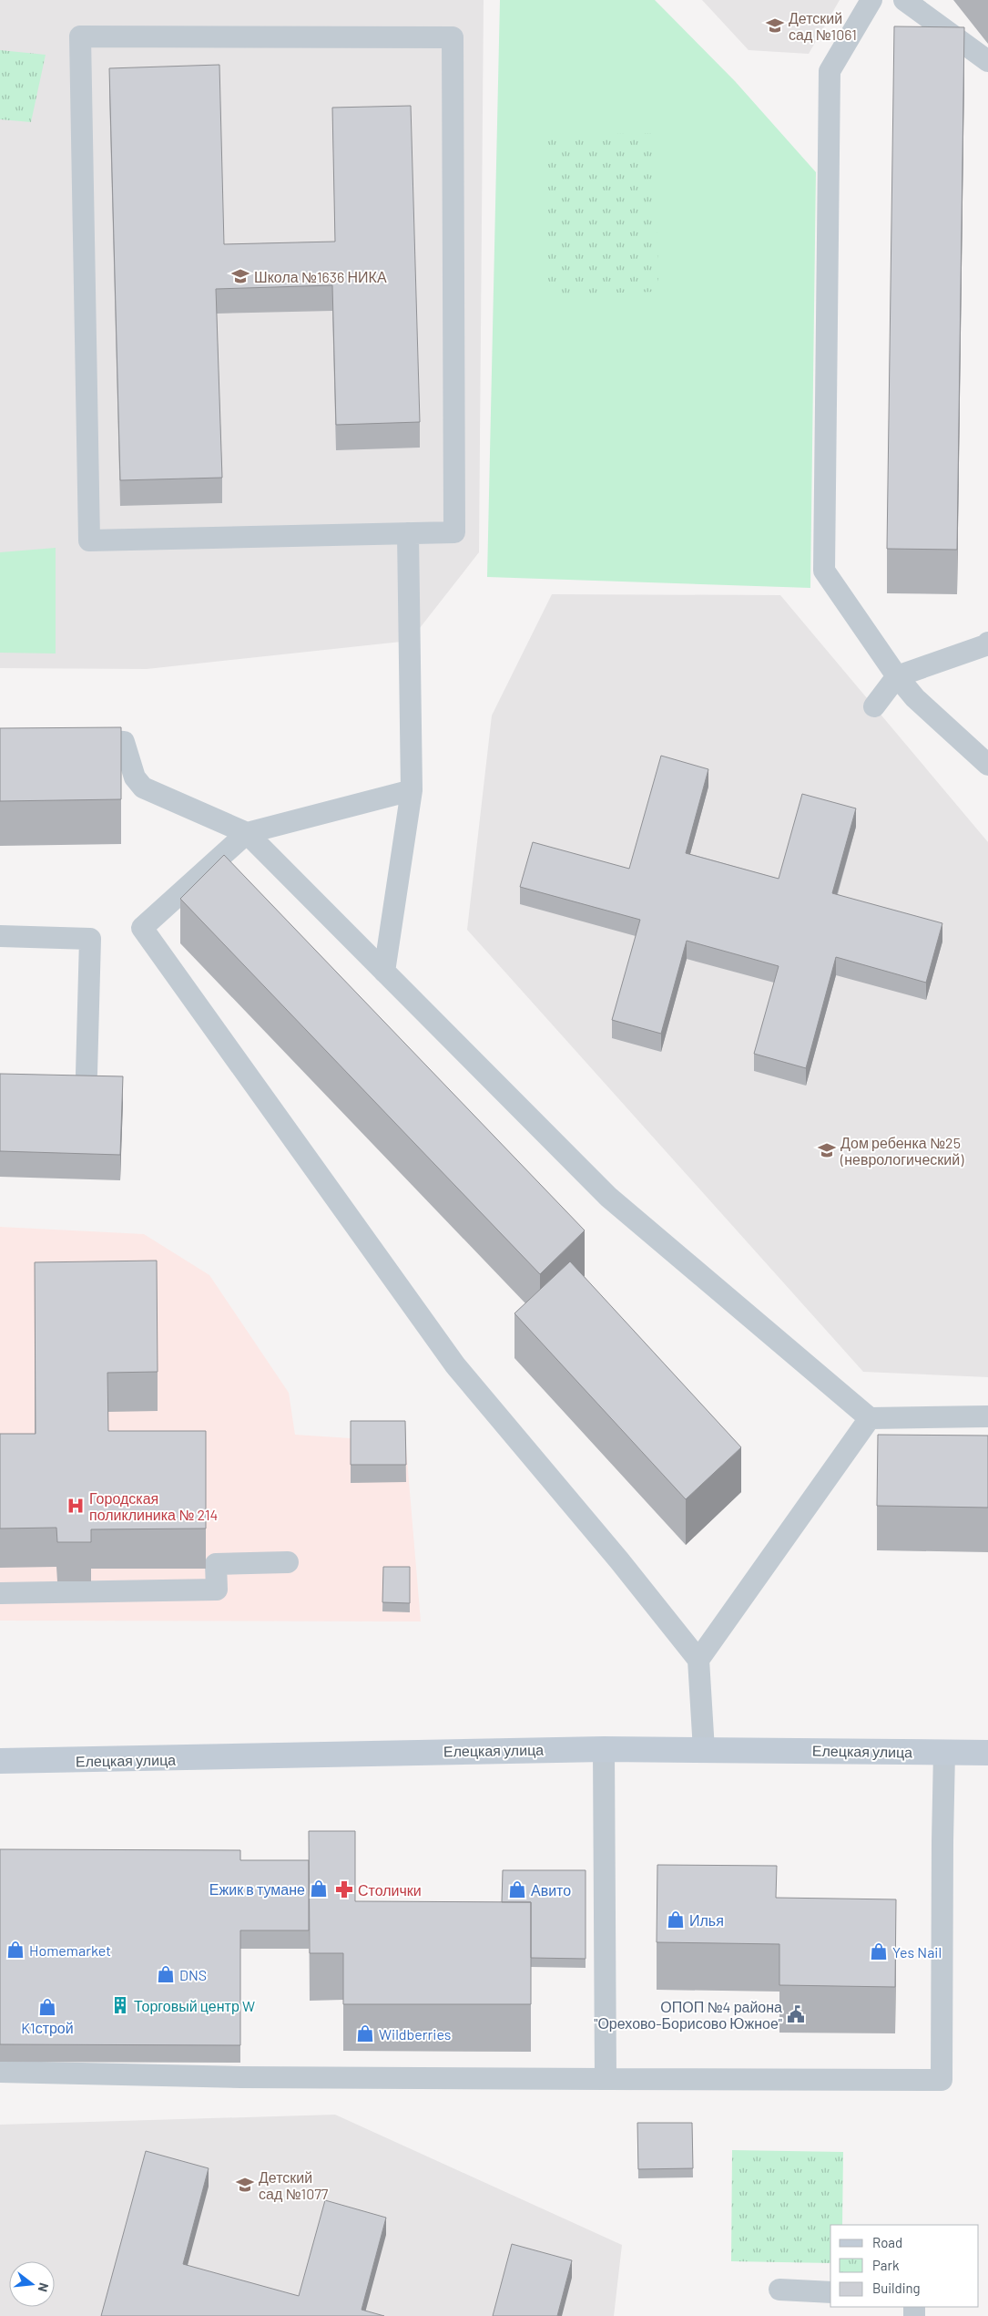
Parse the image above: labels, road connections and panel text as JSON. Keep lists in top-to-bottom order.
{
  "streets": {
    "street": ["Елецкая улица"]
  },
  "places": {
    "school or university": [
      "Детский сад №1061",
      "Школа №1636 НИКА",
      "Дом ребенка №25 (неврологический)",
      "Детский сад №1077"
    ],
    "hospital": ["Городская поликлиника № 214"],
    "shop": [
      "Ежик в тумане",
      "Авито",
      "Илья",
      "Homemarket",
      "Yes Nail",
      "DNS",
      "K1строй",
      "Wildberries"
    ],
    "pharmacy": ["Столички"],
    "building": ["Торговый центр W"],
    "public building": ["ОПОП №4 района \"Орехово-Борисово Южное\""]
  },
  "legend": ["Road", "Park", "Building"],
  "north": "right"
}
